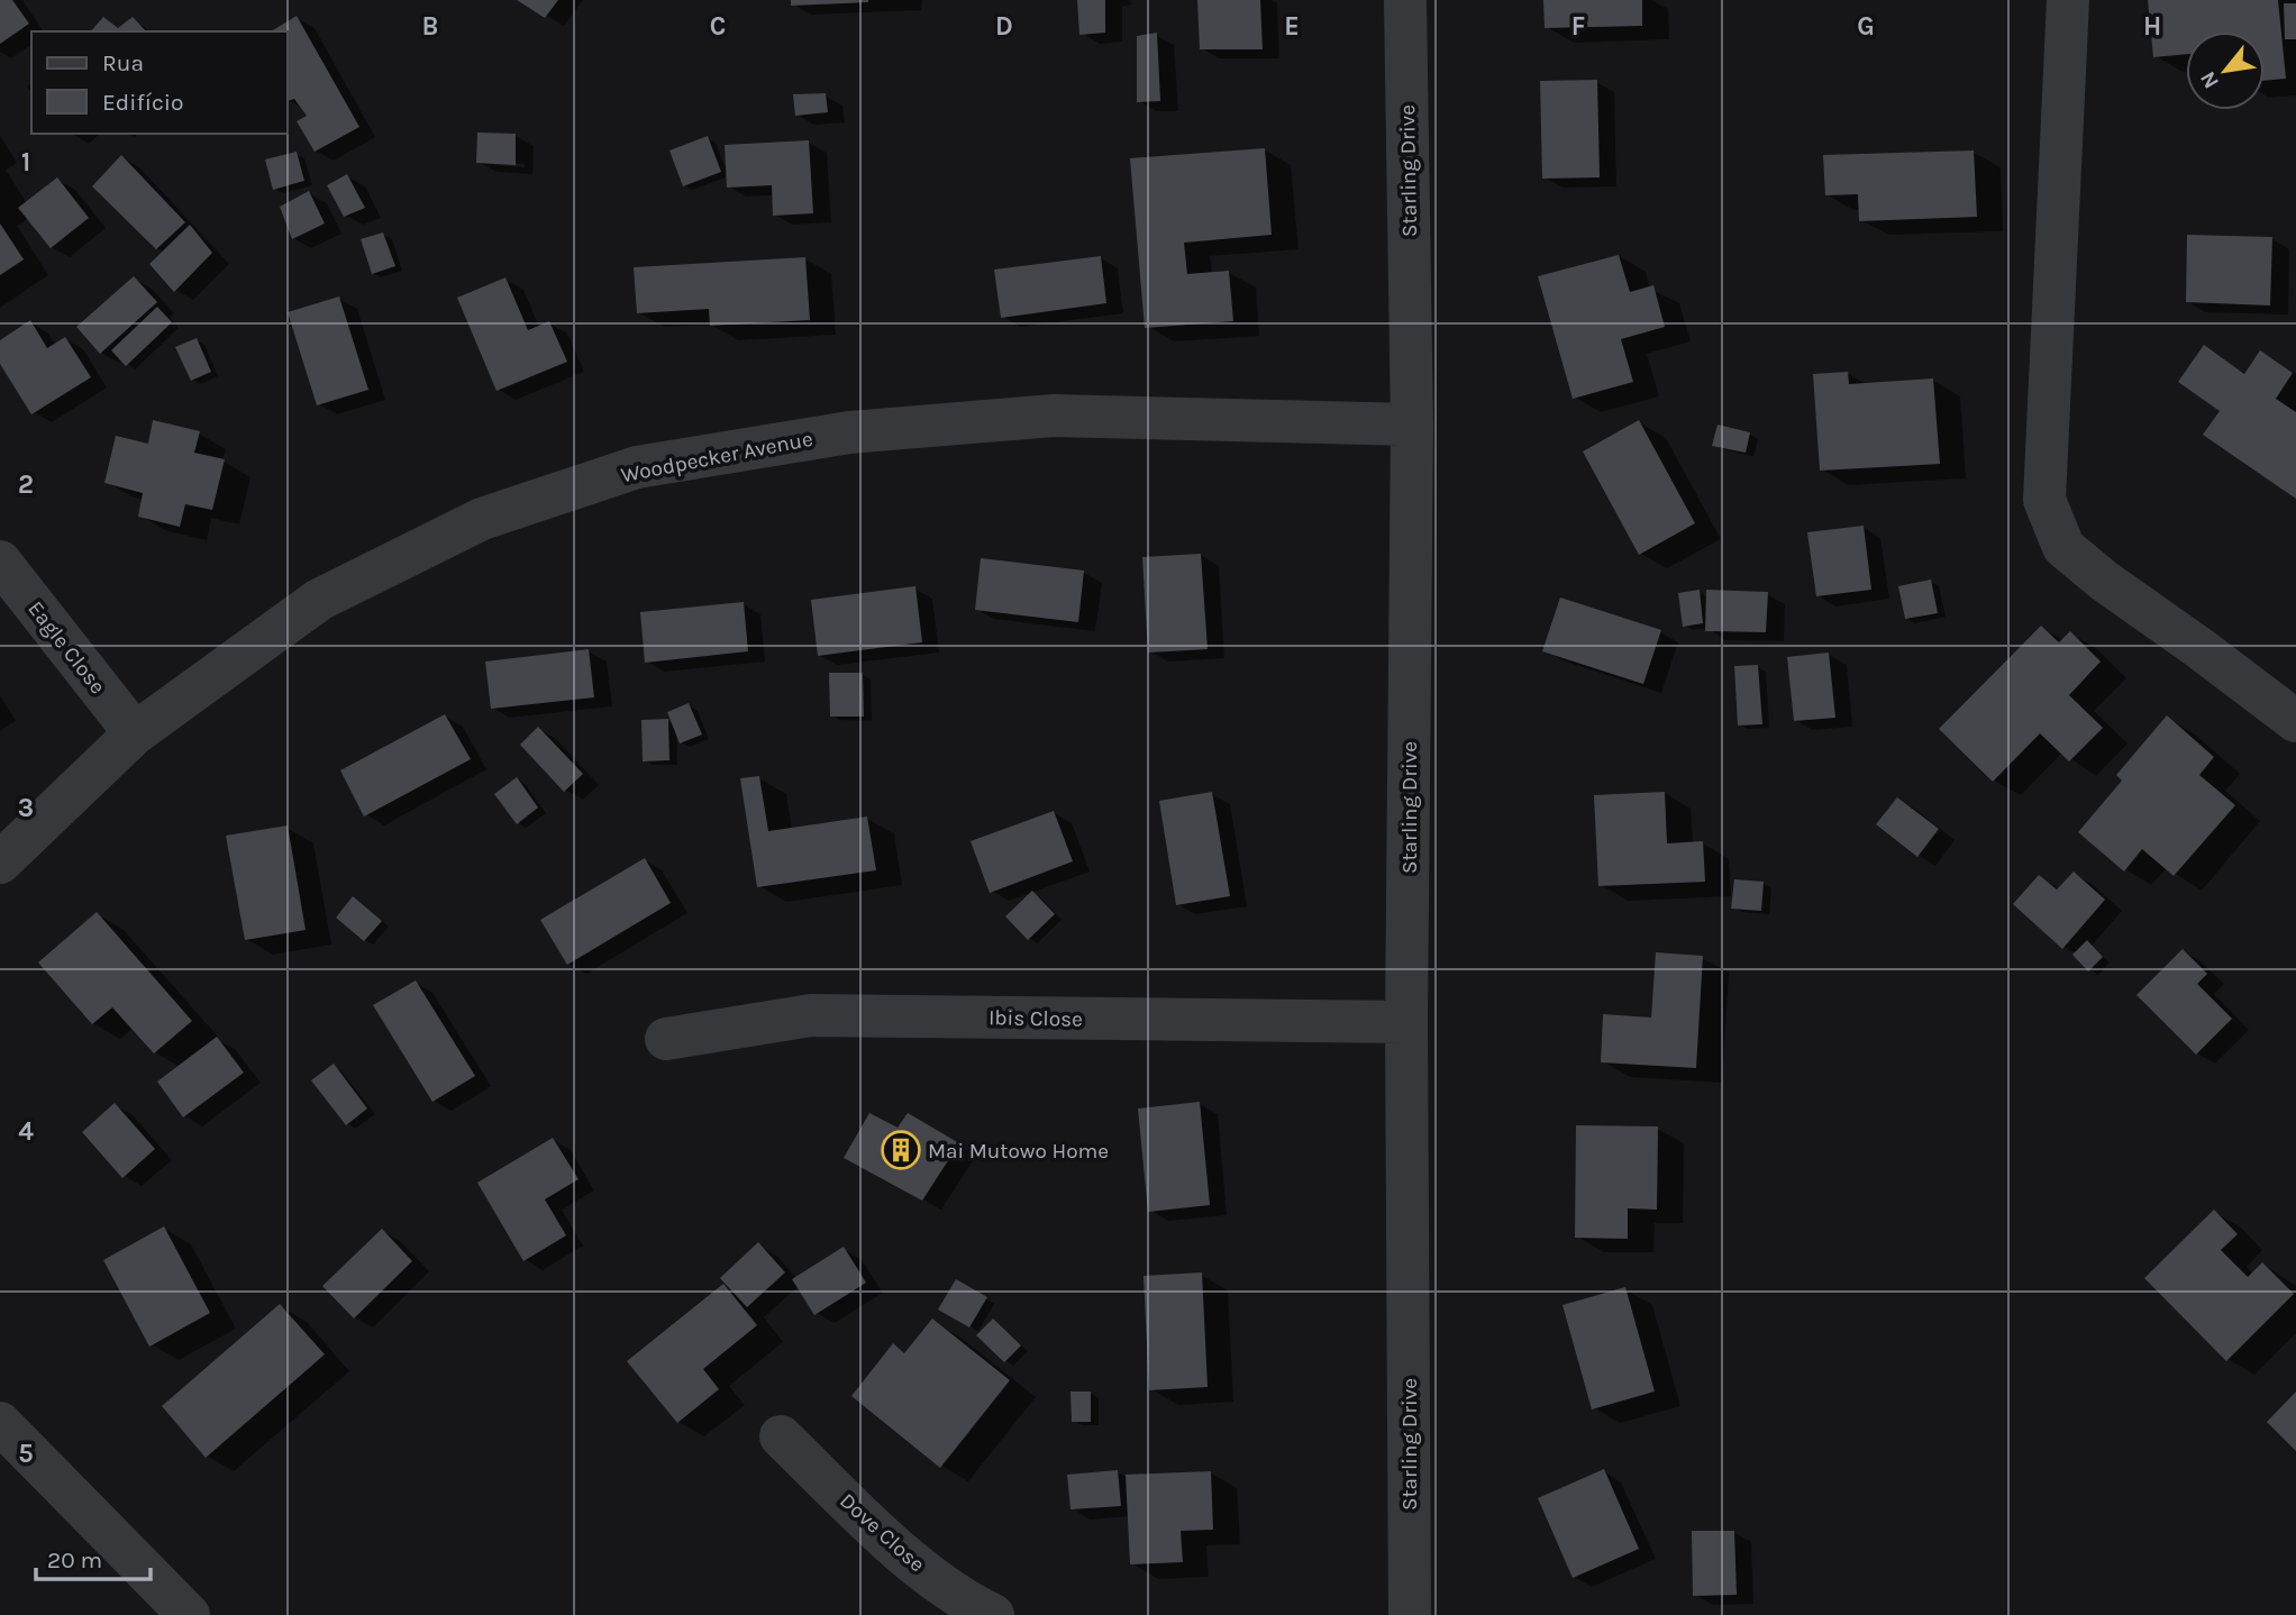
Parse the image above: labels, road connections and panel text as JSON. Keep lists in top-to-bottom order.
{
  "streets": {
    "street": [
      "Starling Drive",
      "Woodpecker Avenue",
      "Eagle Close",
      "Ibis Close",
      "Dove Close"
    ]
  },
  "crossings": [
    ["Starling Drive", "Woodpecker Avenue"],
    ["Starling Drive", "Ibis Close"],
    ["Woodpecker Avenue", "Eagle Close"]
  ],
  "places": {
    "building": ["Mai Mutowo Home"]
  },
  "legend": ["Rua", "Edifício"],
  "scale_bar": "20 m",
  "north": "bottom left",
  "grid": {
    "columns": [
      "B",
      "C",
      "D",
      "E",
      "F",
      "G",
      "H"
    ],
    "rows": [
      "1",
      "2",
      "3",
      "4",
      "5"
    ]
  }
}
